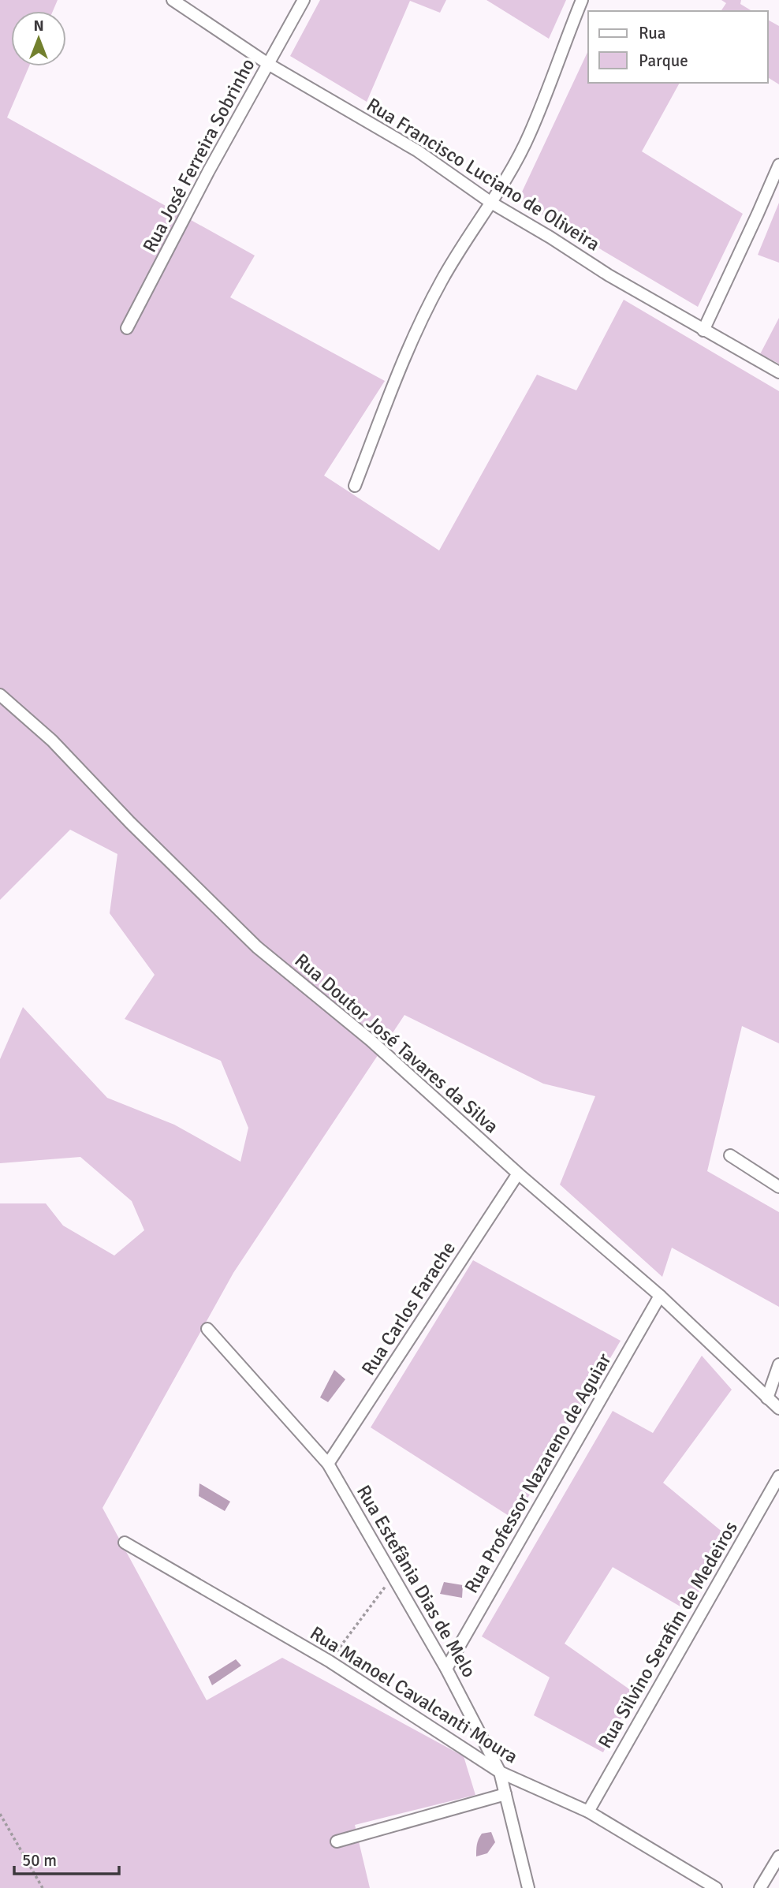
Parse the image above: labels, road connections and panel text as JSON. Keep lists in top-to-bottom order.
{
  "streets": {
    "street": [
      "Rua José Ferreira Sobrinho",
      "Rua Francisco Luciano de Oliveira",
      "Rua Doutor José Tavares da Silva",
      "Rua Carlos Farache",
      "Rua Professor Nazareno de Aguiar",
      "Rua Estefânia Dias de Melo",
      "Rua Silvino Serafim de Medeiros",
      "Rua Manoel Cavalcanti Moura"
    ]
  },
  "crossings": [
    ["Rua José Ferreira Sobrinho", "Rua Francisco Luciano de Oliveira"],
    ["Rua Doutor José Tavares da Silva", "Rua Carlos Farache"],
    ["Rua Doutor José Tavares da Silva", "Rua Professor Nazareno de Aguiar"],
    ["Rua Carlos Farache", "Rua Estefânia Dias de Melo"],
    ["Rua Professor Nazareno de Aguiar", "Rua Estefânia Dias de Melo"],
    ["Rua Estefânia Dias de Melo", "Rua Manoel Cavalcanti Moura"],
    ["Rua Silvino Serafim de Medeiros", "Rua Manoel Cavalcanti Moura"]
  ],
  "legend": ["Rua", "Parque"],
  "scale_bar": "50 m",
  "north": "top"
}
